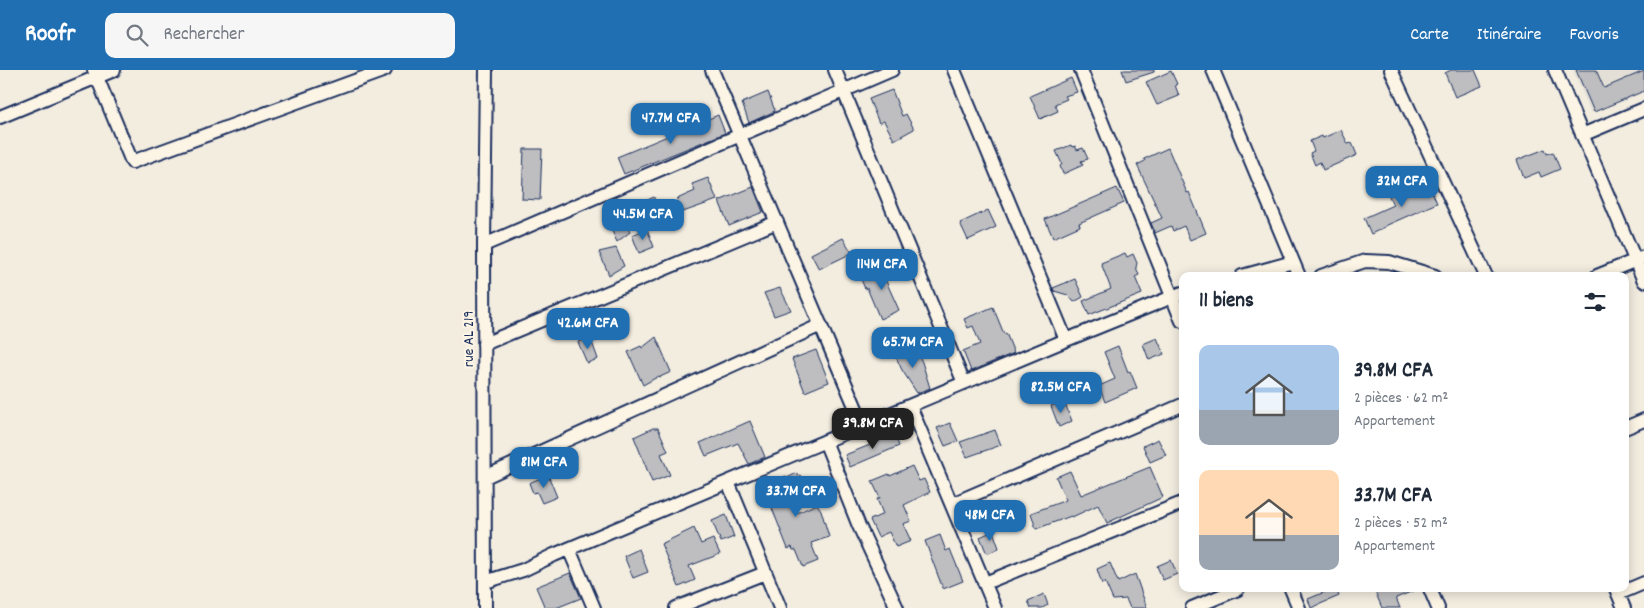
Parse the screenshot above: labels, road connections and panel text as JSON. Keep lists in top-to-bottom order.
{
  "streets": {
    "street": ["rue AL 219"]
  },
  "page": {
    "header": "Roofr",
    "search": "Rechercher",
    "nav": ["Carte", "Itinéraire", "Favoris"],
    "price": [
      "47.7M CFA",
      "32M CFA",
      "44.5M CFA",
      "114M CFA",
      "42.6M CFA",
      "65.7M CFA",
      "82.5M CFA",
      "39.8M CFA",
      "81M CFA",
      "33.7M CFA",
      "48M CFA"
    ],
    "heading": "11 biens",
    "list": [
      {
        "name": "39.8M CFA",
        "note": "2 pièces · 62 m² · Appartement"
      },
      {
        "name": "33.7M CFA",
        "note": "2 pièces · 52 m² · Appartement"
      }
    ]
  }
}
